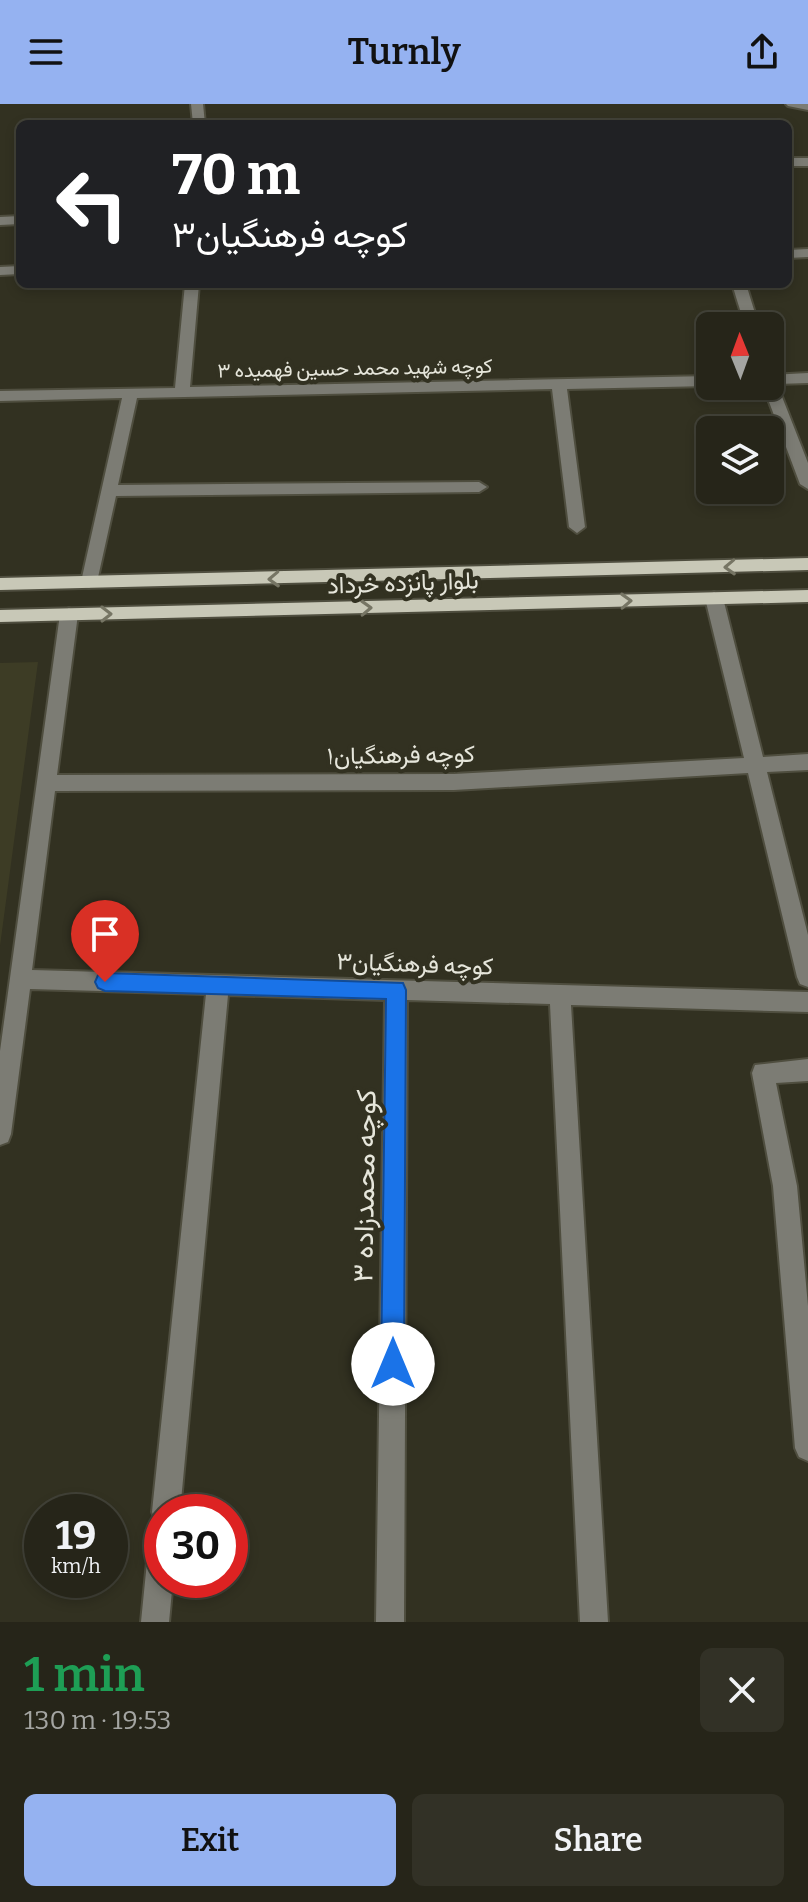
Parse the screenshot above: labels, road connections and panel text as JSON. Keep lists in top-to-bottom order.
{
  "streets": {
    "main road": ["بلوار پانزده خرداد"],
    "street": [
      "کوچه شهید محمد حسین فهمیده ۳",
      "کوچه فرهنگیان۱",
      "کوچه فرهنگیان۳",
      "کوچه محمدزاده ۳"
    ]
  },
  "crossings": [
    ["کوچه فرهنگیان۳", "کوچه محمدزاده ۳"]
  ],
  "north": "top",
  "page": {
    "header": "Turnly",
    "turn": ["70 m", "کوچه فرهنگیان۳"],
    "speed": "19 km/h",
    "limit": "30",
    "heading": ["1 min", "130 m · 19:53"],
    "buttons": ["Exit", "Share"]
  }
}
